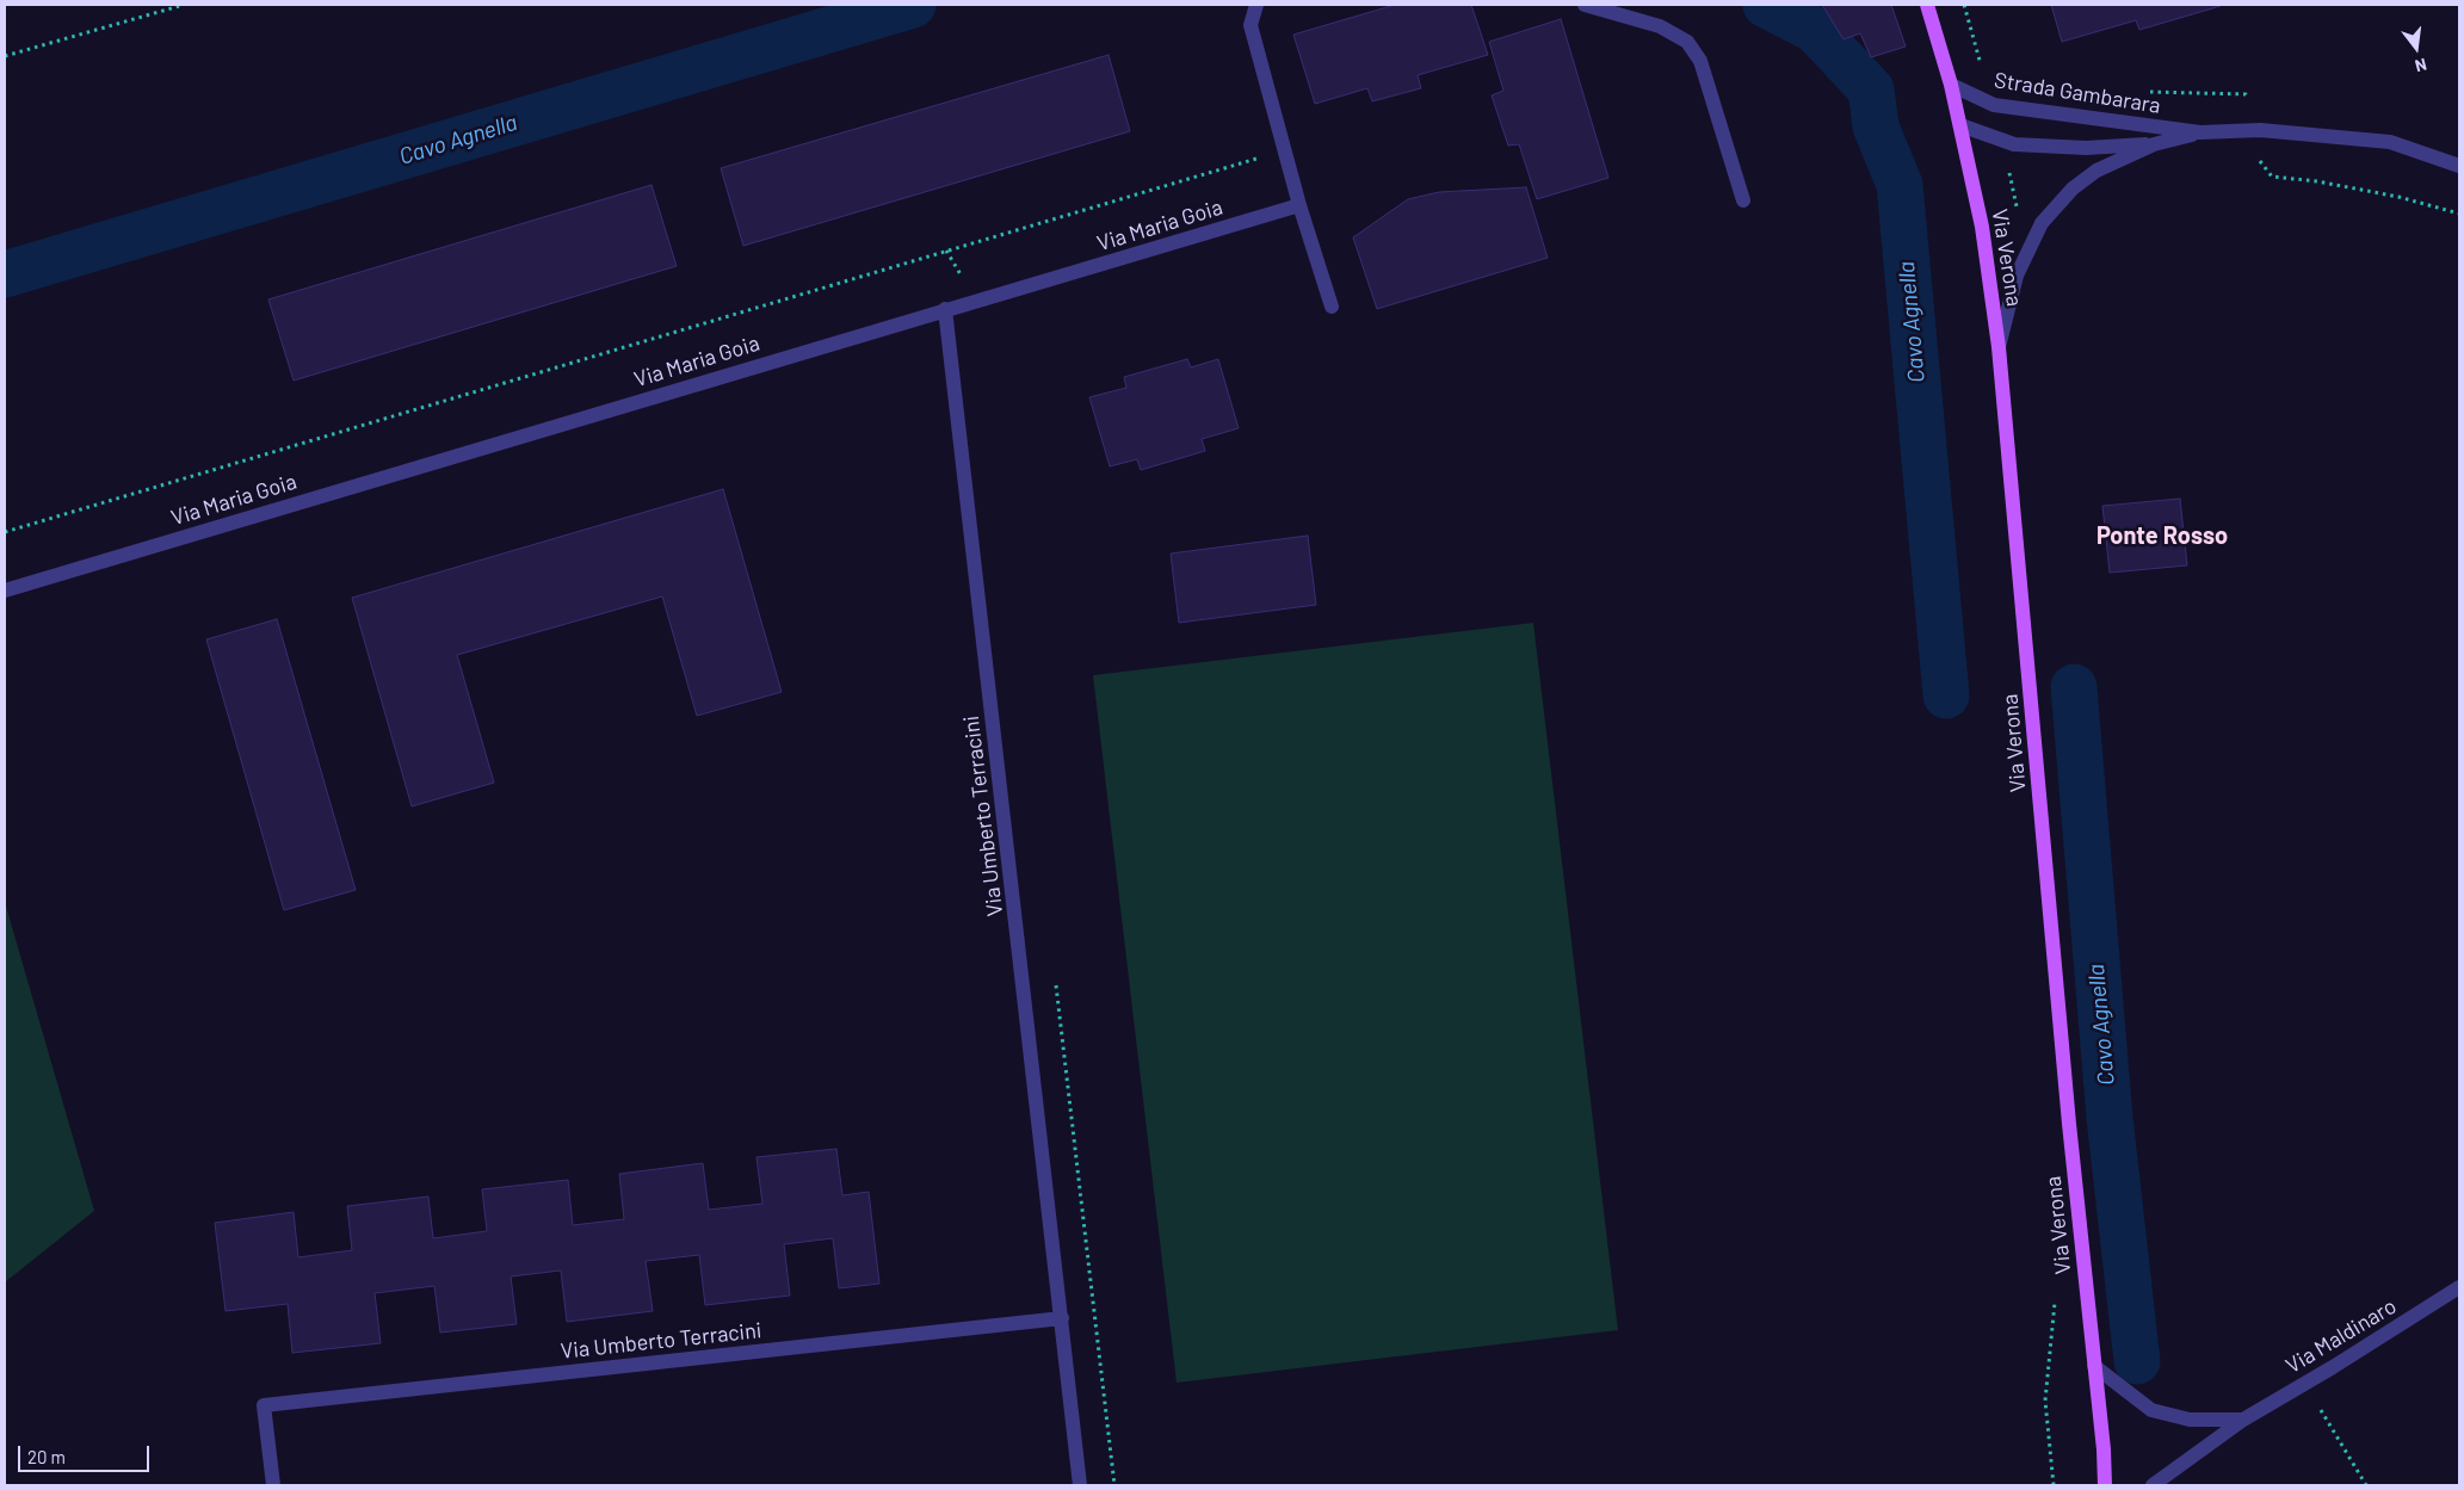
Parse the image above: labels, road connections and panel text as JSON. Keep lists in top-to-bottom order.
{
  "streets": {
    "main road": ["Via Verona"],
    "street": [
      "Strada Gambarara",
      "Via Maria Goia",
      "Via Umberto Terracini",
      "Via Maldinaro"
    ]
  },
  "crossings": [
    ["Strada Gambarara", "Via Verona"],
    ["Via Maria Goia", "Via Umberto Terracini"]
  ],
  "districts": ["Ponte Rosso"],
  "water": ["Cavo Agnella"],
  "scale_bar": "20 m",
  "north": "bottom"
}
